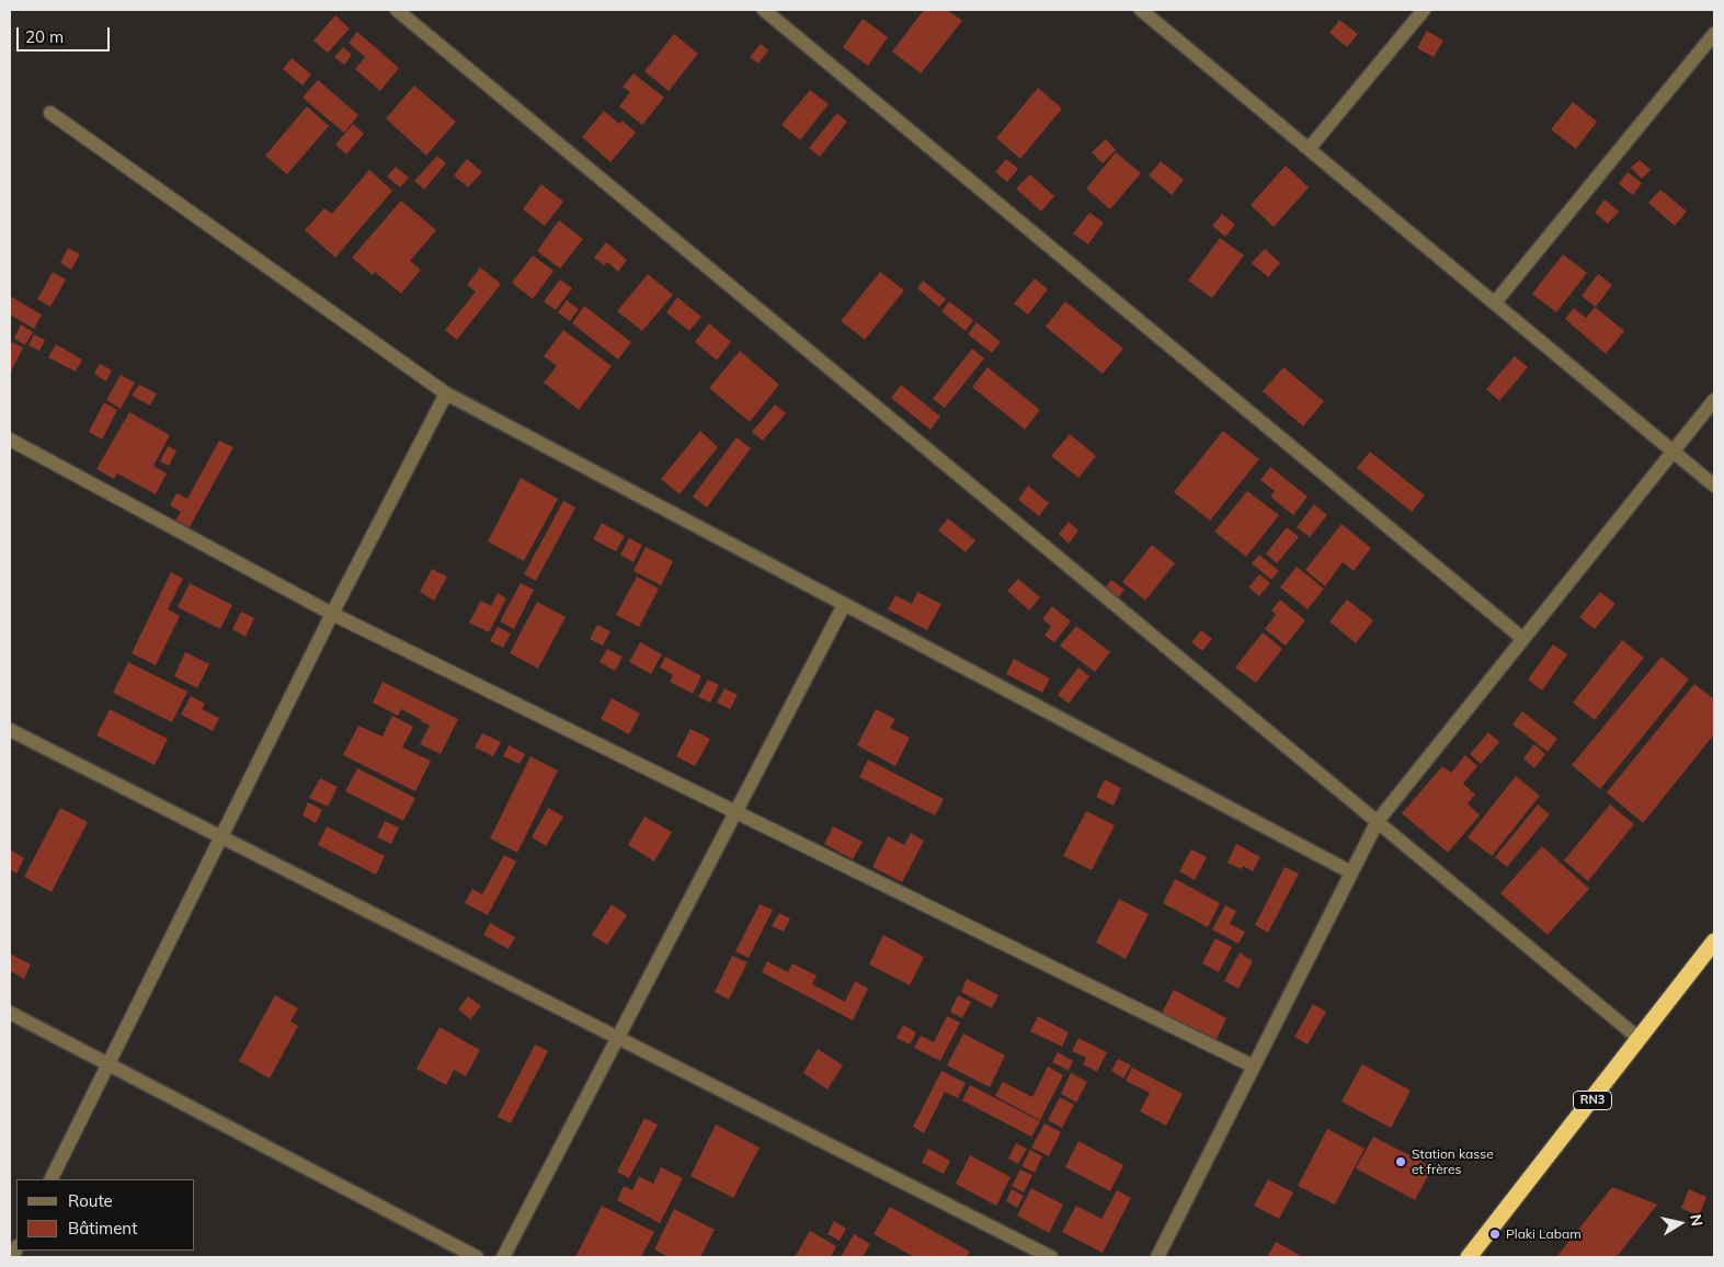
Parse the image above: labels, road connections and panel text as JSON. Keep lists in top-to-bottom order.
{
  "streets": {
    "highway": ["RN3"]
  },
  "places": ["Station kasse et frères", "Plaki Labam"],
  "legend": ["Route", "Bâtiment"],
  "scale_bar": "20 m",
  "north": "right"
}
